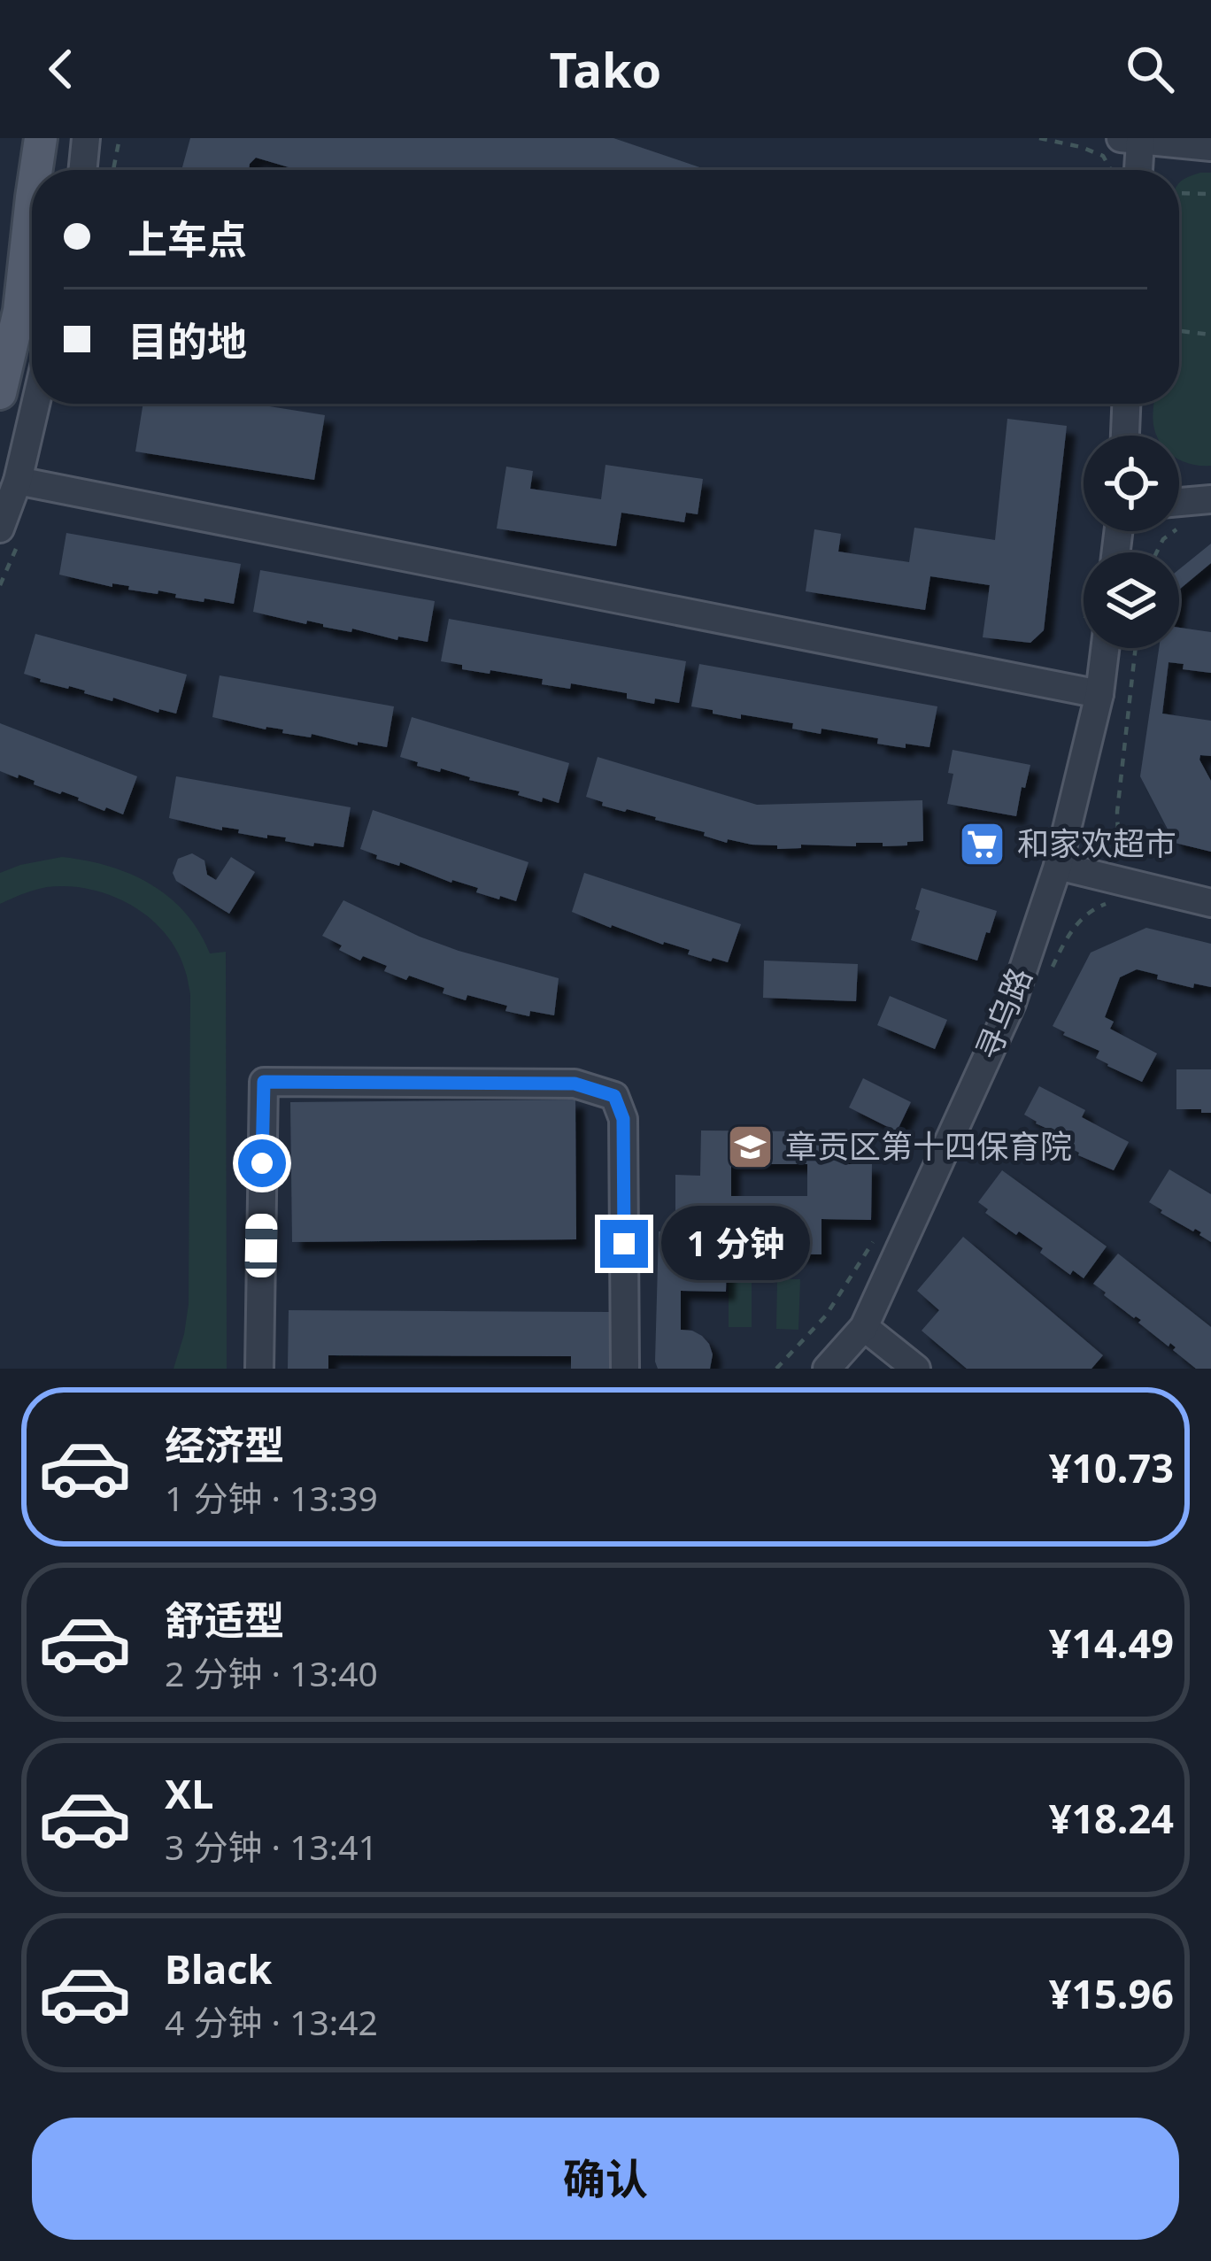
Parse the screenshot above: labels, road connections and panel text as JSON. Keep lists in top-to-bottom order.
{
  "streets": {
    "street": ["寻乌路"]
  },
  "places": {
    "supermarket": ["和家欢超市"],
    "school or university": ["章贡区第十四保育院"]
  },
  "page": {
    "header": "Tako",
    "banner": ["上车点", "目的地"],
    "bubble": "1 分钟",
    "list": [
      {
        "name": "经济型",
        "note": "1 分钟 · 13:39",
        "value": "¥10.73"
      },
      {
        "name": "舒适型",
        "note": "2 分钟 · 13:40",
        "value": "¥14.49"
      },
      {
        "name": "XL",
        "note": "3 分钟 · 13:41",
        "value": "¥18.24"
      },
      {
        "name": "Black",
        "note": "4 分钟 · 13:42",
        "value": "¥15.96"
      }
    ],
    "buttons": "确认"
  }
}
